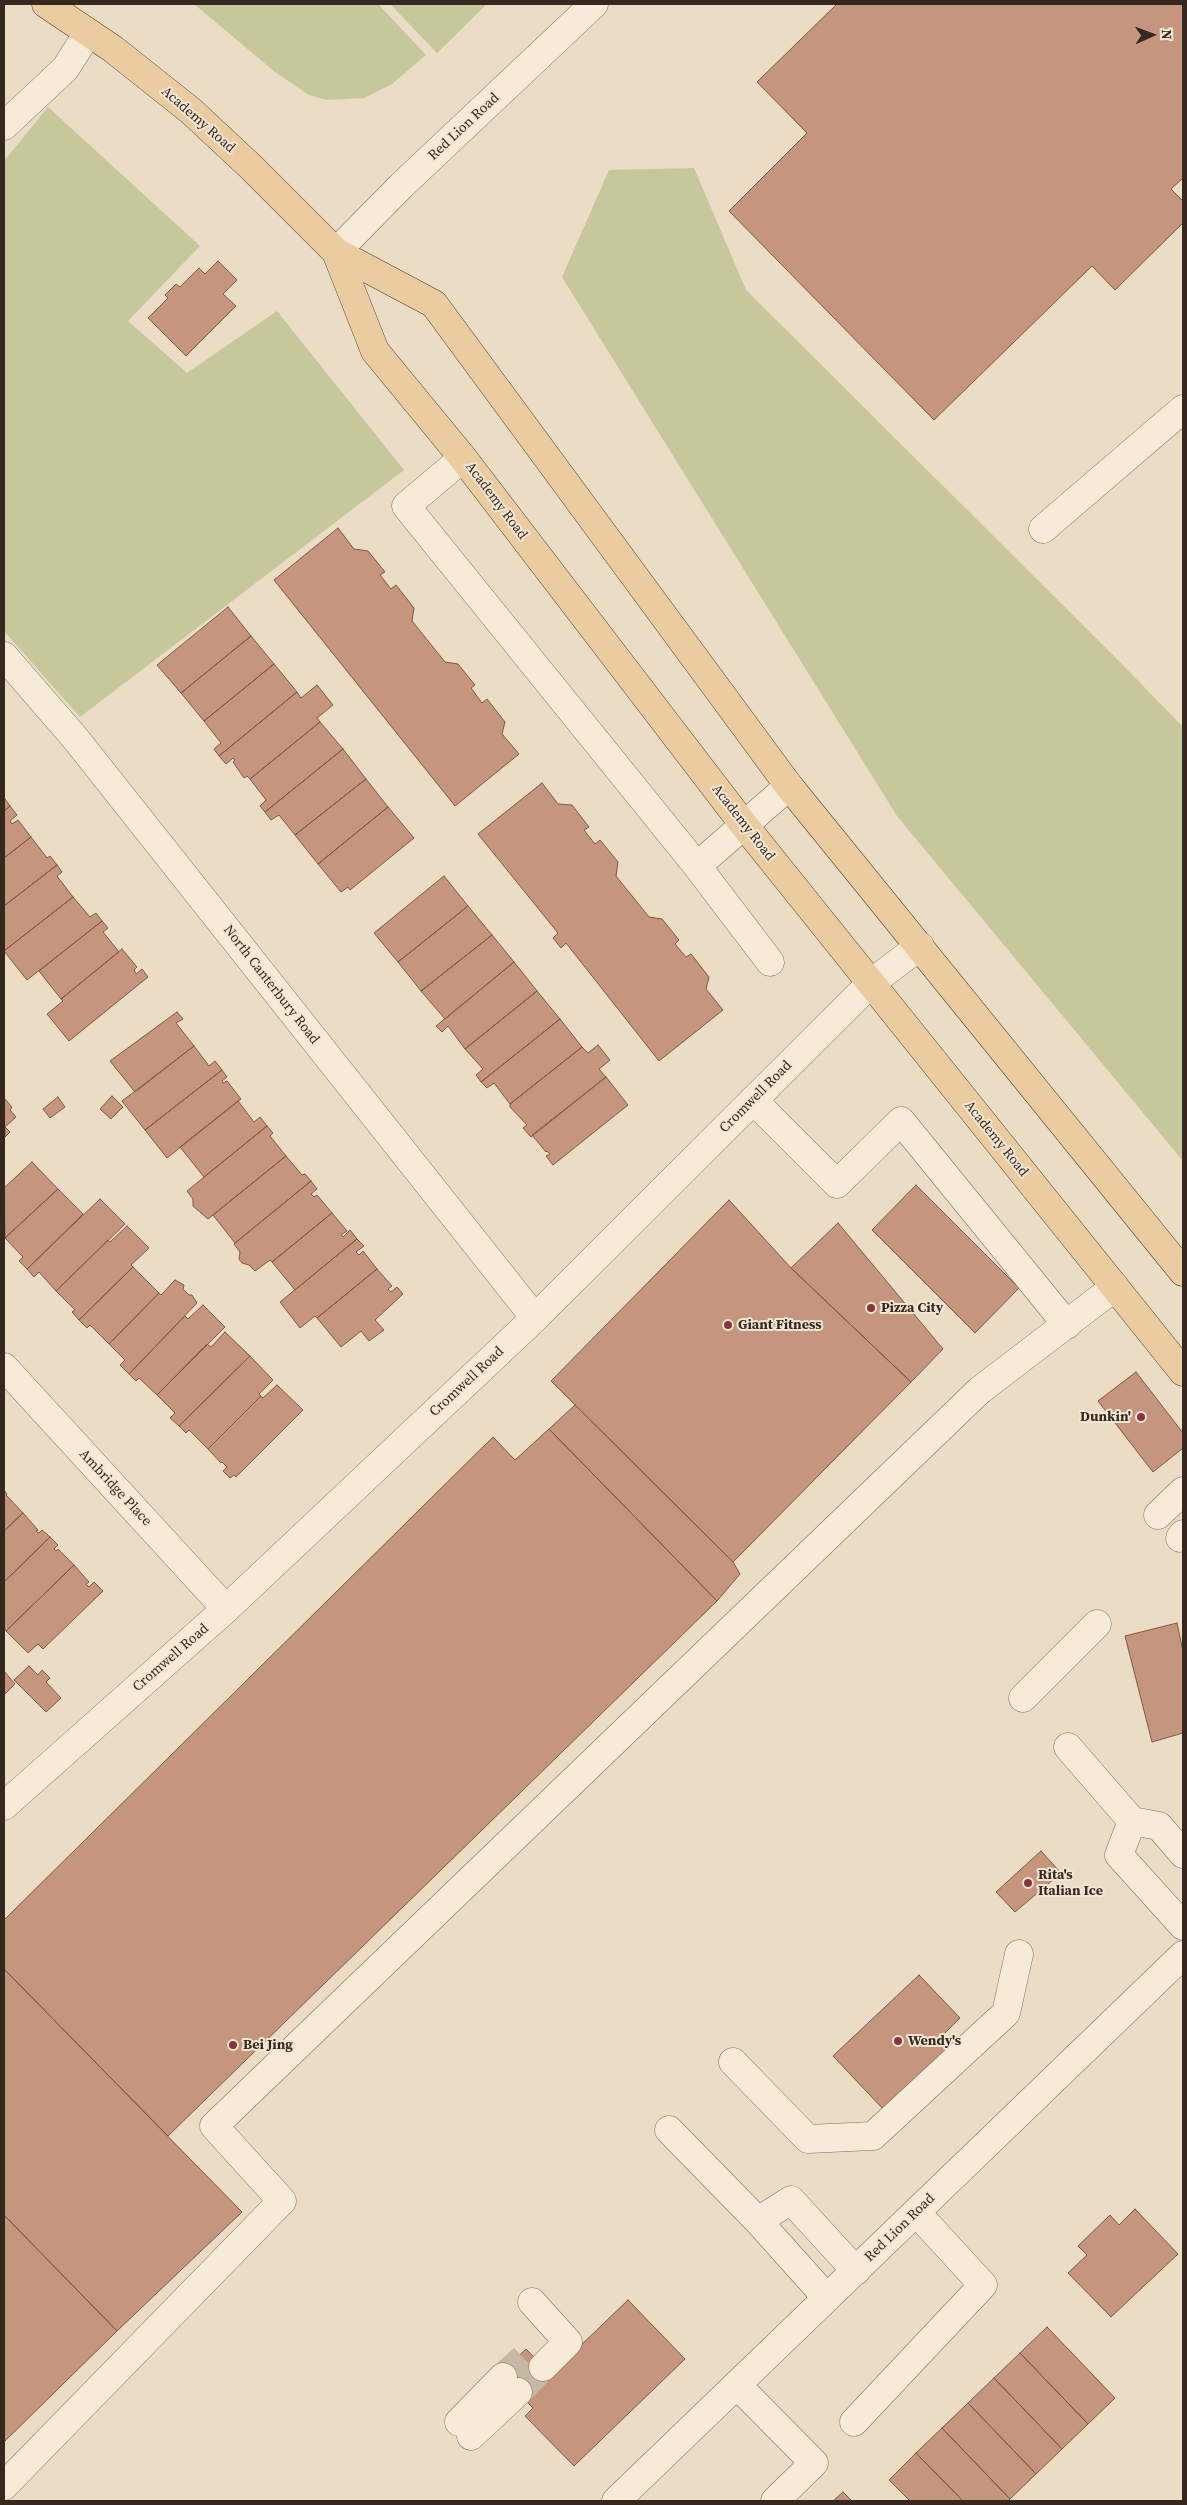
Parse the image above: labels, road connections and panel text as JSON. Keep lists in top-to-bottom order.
{
  "streets": {
    "main road": ["Academy Road"],
    "street": [
      "Red Lion Road",
      "North Canterbury Road",
      "Cromwell Road",
      "Ambridge Place"
    ]
  },
  "crossings": [
    ["Academy Road", "Red Lion Road"],
    ["Academy Road", "Cromwell Road"],
    ["North Canterbury Road", "Cromwell Road"],
    ["Cromwell Road", "Ambridge Place"]
  ],
  "places": [
    "Pizza City",
    "Giant Fitness",
    "Dunkin'",
    "Rita's Italian Ice",
    "Wendy's",
    "Bei Jing"
  ],
  "north": "right"
}
